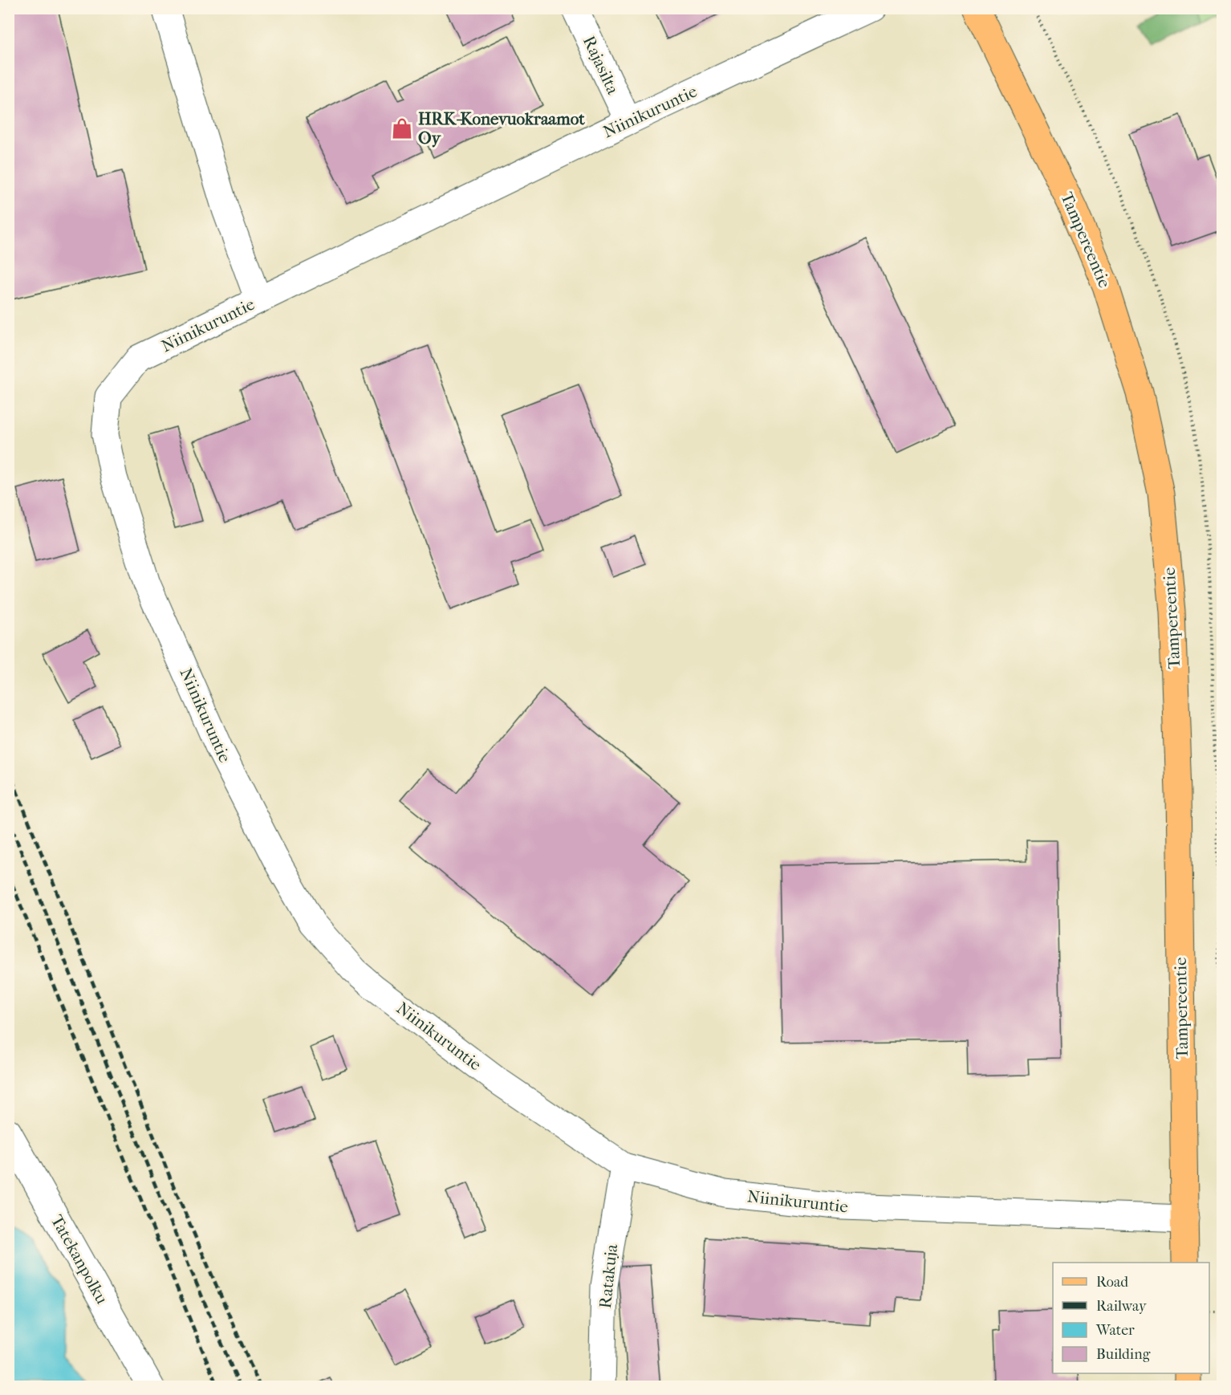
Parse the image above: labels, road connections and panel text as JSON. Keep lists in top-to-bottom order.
{
  "streets": {
    "main road": ["Tampereentie"],
    "street": [
      "Rajasilta",
      "Niinikuruntie",
      "Tatekanpolku",
      "Ratakuja"
    ]
  },
  "crossings": [
    ["Rajasilta", "Niinikuruntie"],
    ["Niinikuruntie", "Tampereentie"],
    ["Niinikuruntie", "Ratakuja"]
  ],
  "places": {
    "shop": ["HRK-Konevuokraamot Oy"]
  },
  "legend": [
    "Road",
    "Railway",
    "Water",
    "Building"
  ]
}
